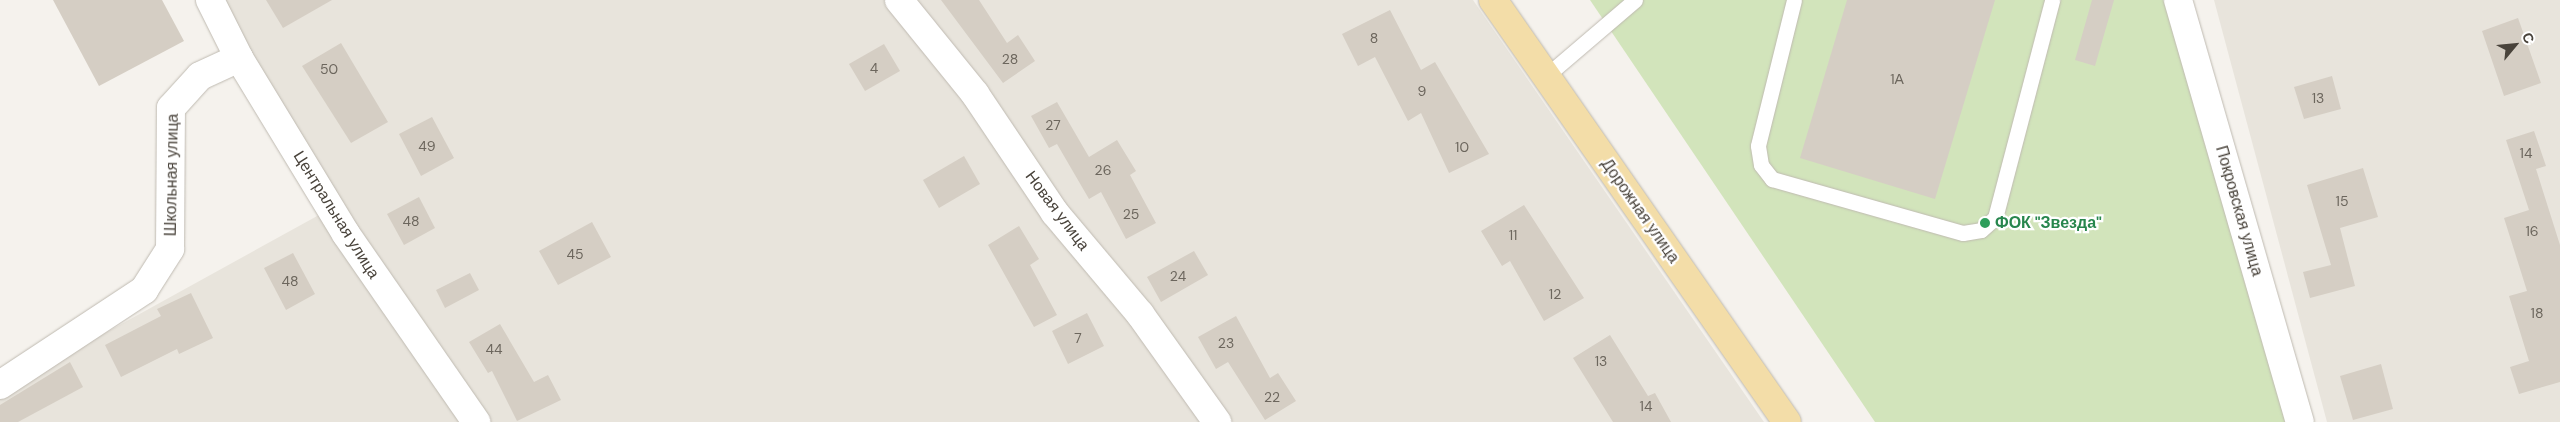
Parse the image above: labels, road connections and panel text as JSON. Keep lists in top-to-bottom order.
{
  "streets": {
    "main road": ["Дорожная улица"],
    "street": [
      "Школьная улица",
      "Новая улица",
      "Покровская улица",
      "Центральная улица"
    ]
  },
  "crossings": [
    ["Школьная улица", "Центральная улица"]
  ],
  "places": ["ФОК \"Звезда\""],
  "house_numbers": [
    "8",
    "28",
    "4",
    "50",
    "1А",
    "9",
    "13",
    "27",
    "49",
    "10",
    "14",
    "26",
    "15",
    "25",
    "48",
    "16",
    "11",
    "45",
    "24",
    "48",
    "12",
    "18",
    "7",
    "23",
    "44",
    "13",
    "22",
    "14"
  ],
  "north": "top right"
}
